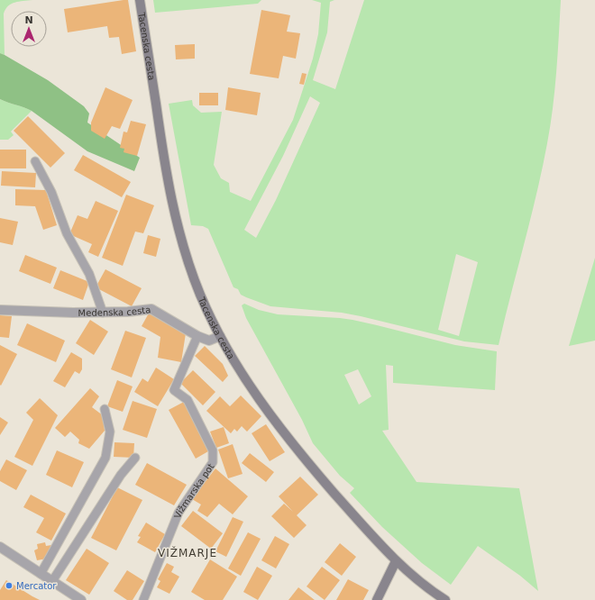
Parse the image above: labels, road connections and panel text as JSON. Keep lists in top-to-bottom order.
{
  "streets": {
    "main road": ["Tacenska cesta"],
    "street": ["Medenska cesta"],
    "lane": ["Vižmarska pot"]
  },
  "crossings": [
    ["Tacenska cesta", "Medenska cesta"],
    ["Medenska cesta", "Vižmarska pot"]
  ],
  "districts": ["VIŽMARJE"],
  "places": ["Mercator"],
  "north": "top"
}
